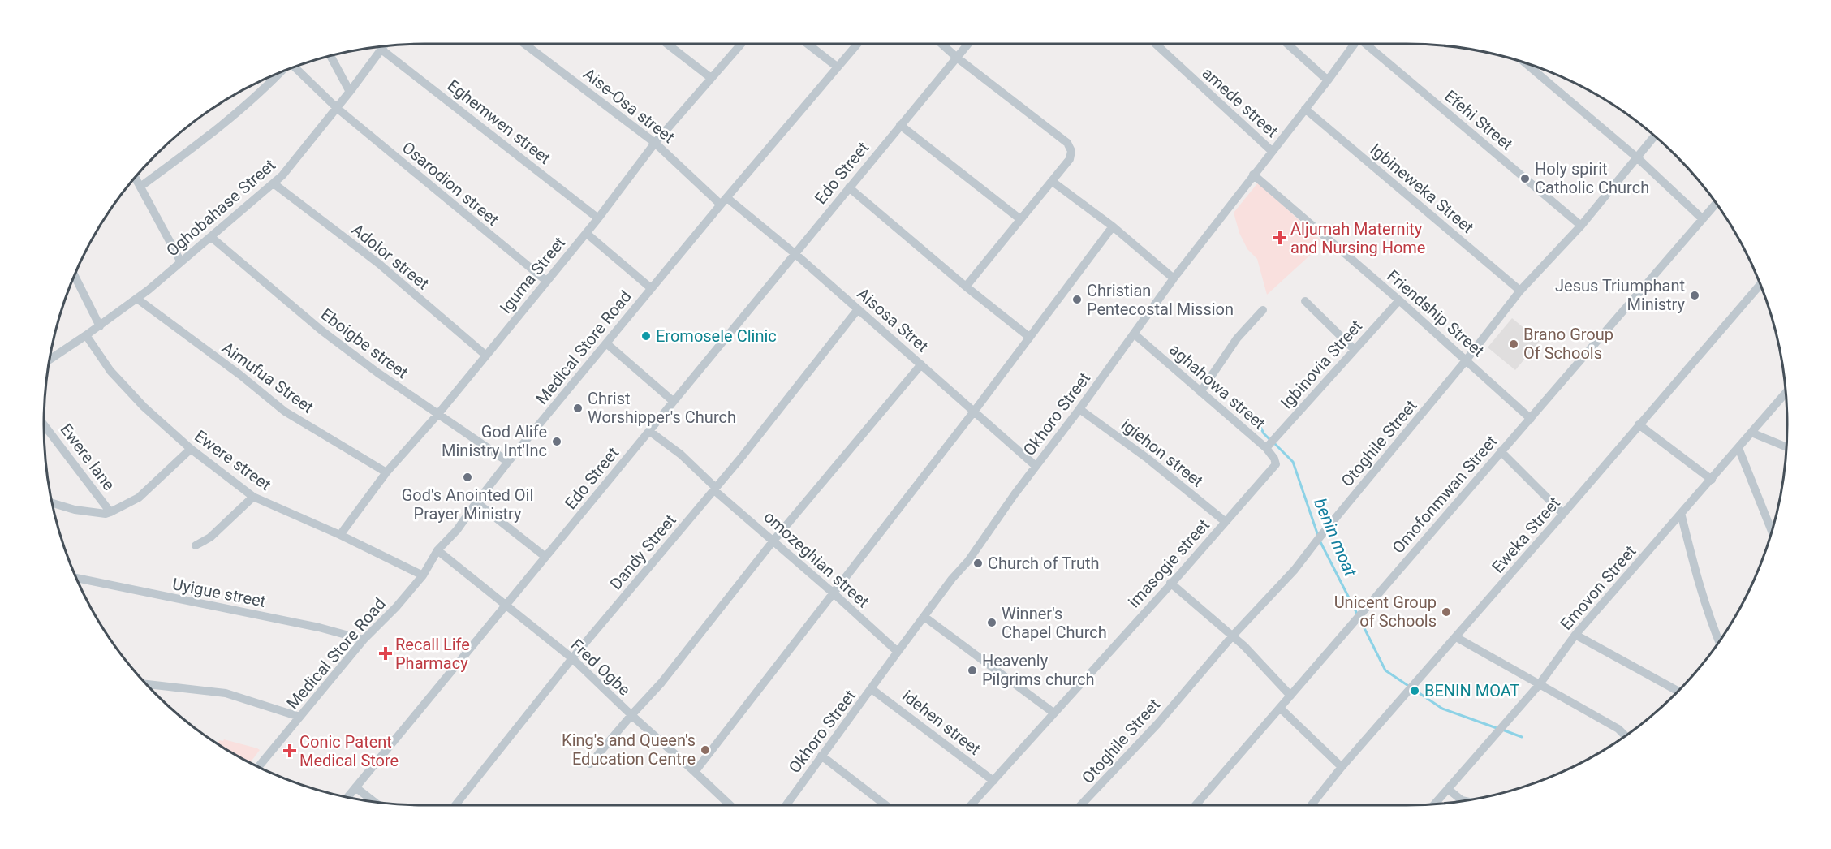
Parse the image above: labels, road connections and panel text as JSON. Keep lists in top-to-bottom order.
{
  "streets": {
    "street": [
      "amede street",
      "Aise-Osa street",
      "Efehi Street",
      "Eghemwen street",
      "Edo Street",
      "Osarodion street",
      "Igbineweka Street",
      "Oghobahase Street",
      "Adolor street",
      "Iguma Street",
      "Friendship Street",
      "Aisosa Stret",
      "Eboigbe street",
      "Medical Store Road",
      "Igbinovia Street",
      "Aimufua Street",
      "aghahowa street",
      "Okhoro Street",
      "Otoghile Street",
      "igiehon street",
      "Ewere lane",
      "Ewere street",
      "Omofonmwan Street",
      "Eweka Street",
      "Dandy Street",
      "omozeghian street",
      "imasogie street",
      "Emovon Street",
      "Uyigue street",
      "Fred Ogbe",
      "idehen street"
    ]
  },
  "crossings": [
    ["amede street", "Okhoro Street"],
    ["Aise-Osa street", "Iguma Street"],
    ["Aise-Osa street", "Aisosa Stret"],
    ["Aise-Osa street", "Medical Store Road"],
    ["Efehi Street", "Otoghile Street"],
    ["Eghemwen street", "Oghobahase Street"],
    ["Eghemwen street", "Iguma Street"],
    ["Edo Street", "Aisosa Stret"],
    ["Edo Street", "omozeghian street"],
    ["Edo Street", "Fred Ogbe"],
    ["Osarodion street", "Oghobahase Street"],
    ["Osarodion street", "Iguma Street"],
    ["Igbineweka Street", "Okhoro Street"],
    ["Igbineweka Street", "Otoghile Street"],
    ["Oghobahase Street", "Adolor street"],
    ["Oghobahase Street", "Eboigbe street"],
    ["Oghobahase Street", "Aimufua Street"],
    ["Oghobahase Street", "Ewere street"],
    ["Adolor street", "Iguma Street"],
    ["Iguma Street", "Eboigbe street"],
    ["Iguma Street", "Aimufua Street"],
    ["Iguma Street", "Ewere street"],
    ["Friendship Street", "Igbinovia Street"],
    ["Friendship Street", "Okhoro Street"],
    ["Friendship Street", "Otoghile Street"],
    ["Friendship Street", "Omofonmwan Street"],
    ["Aisosa Stret", "Medical Store Road"],
    ["Aisosa Stret", "Okhoro Street"],
    ["Aisosa Stret", "Dandy Street"],
    ["Eboigbe street", "Medical Store Road"],
    ["Medical Store Road", "Ewere street"],
    ["Medical Store Road", "Uyigue street"],
    ["Medical Store Road", "Fred Ogbe"],
    ["Igbinovia Street", "aghahowa street"],
    ["aghahowa street", "Okhoro Street"],
    ["aghahowa street", "imasogie street"],
    ["Okhoro Street", "igiehon street"],
    ["Okhoro Street", "omozeghian street"],
    ["Okhoro Street", "idehen street"],
    ["igiehon street", "imasogie street"],
    ["Ewere lane", "Ewere street"],
    ["Dandy Street", "omozeghian street"],
    ["Dandy Street", "Fred Ogbe"],
    ["imasogie street", "idehen street"]
  ],
  "water": ["benin moat"],
  "places": {
    "other": [
      "Holy spirit Catholic Church",
      "Jesus Triumphant Ministry",
      "Christian Pentecostal Mission",
      "Eromosele Clinic",
      "Brano Group Of Schools",
      "Christ Worshipper's Church",
      "God Alife Ministry Int'Inc",
      "God's Anointed Oil Prayer Ministry",
      "Church of Truth",
      "Unicent Group of Schools",
      "Winner's Chapel Church",
      "Heavenly Pilgrims church",
      "BENIN MOAT",
      "King's and Queen's Education Centre"
    ],
    "health": ["Aljumah Maternity and Nursing Home", "Recall Life Pharmacy", "Conic Patent Medical Store"]
  }
}
